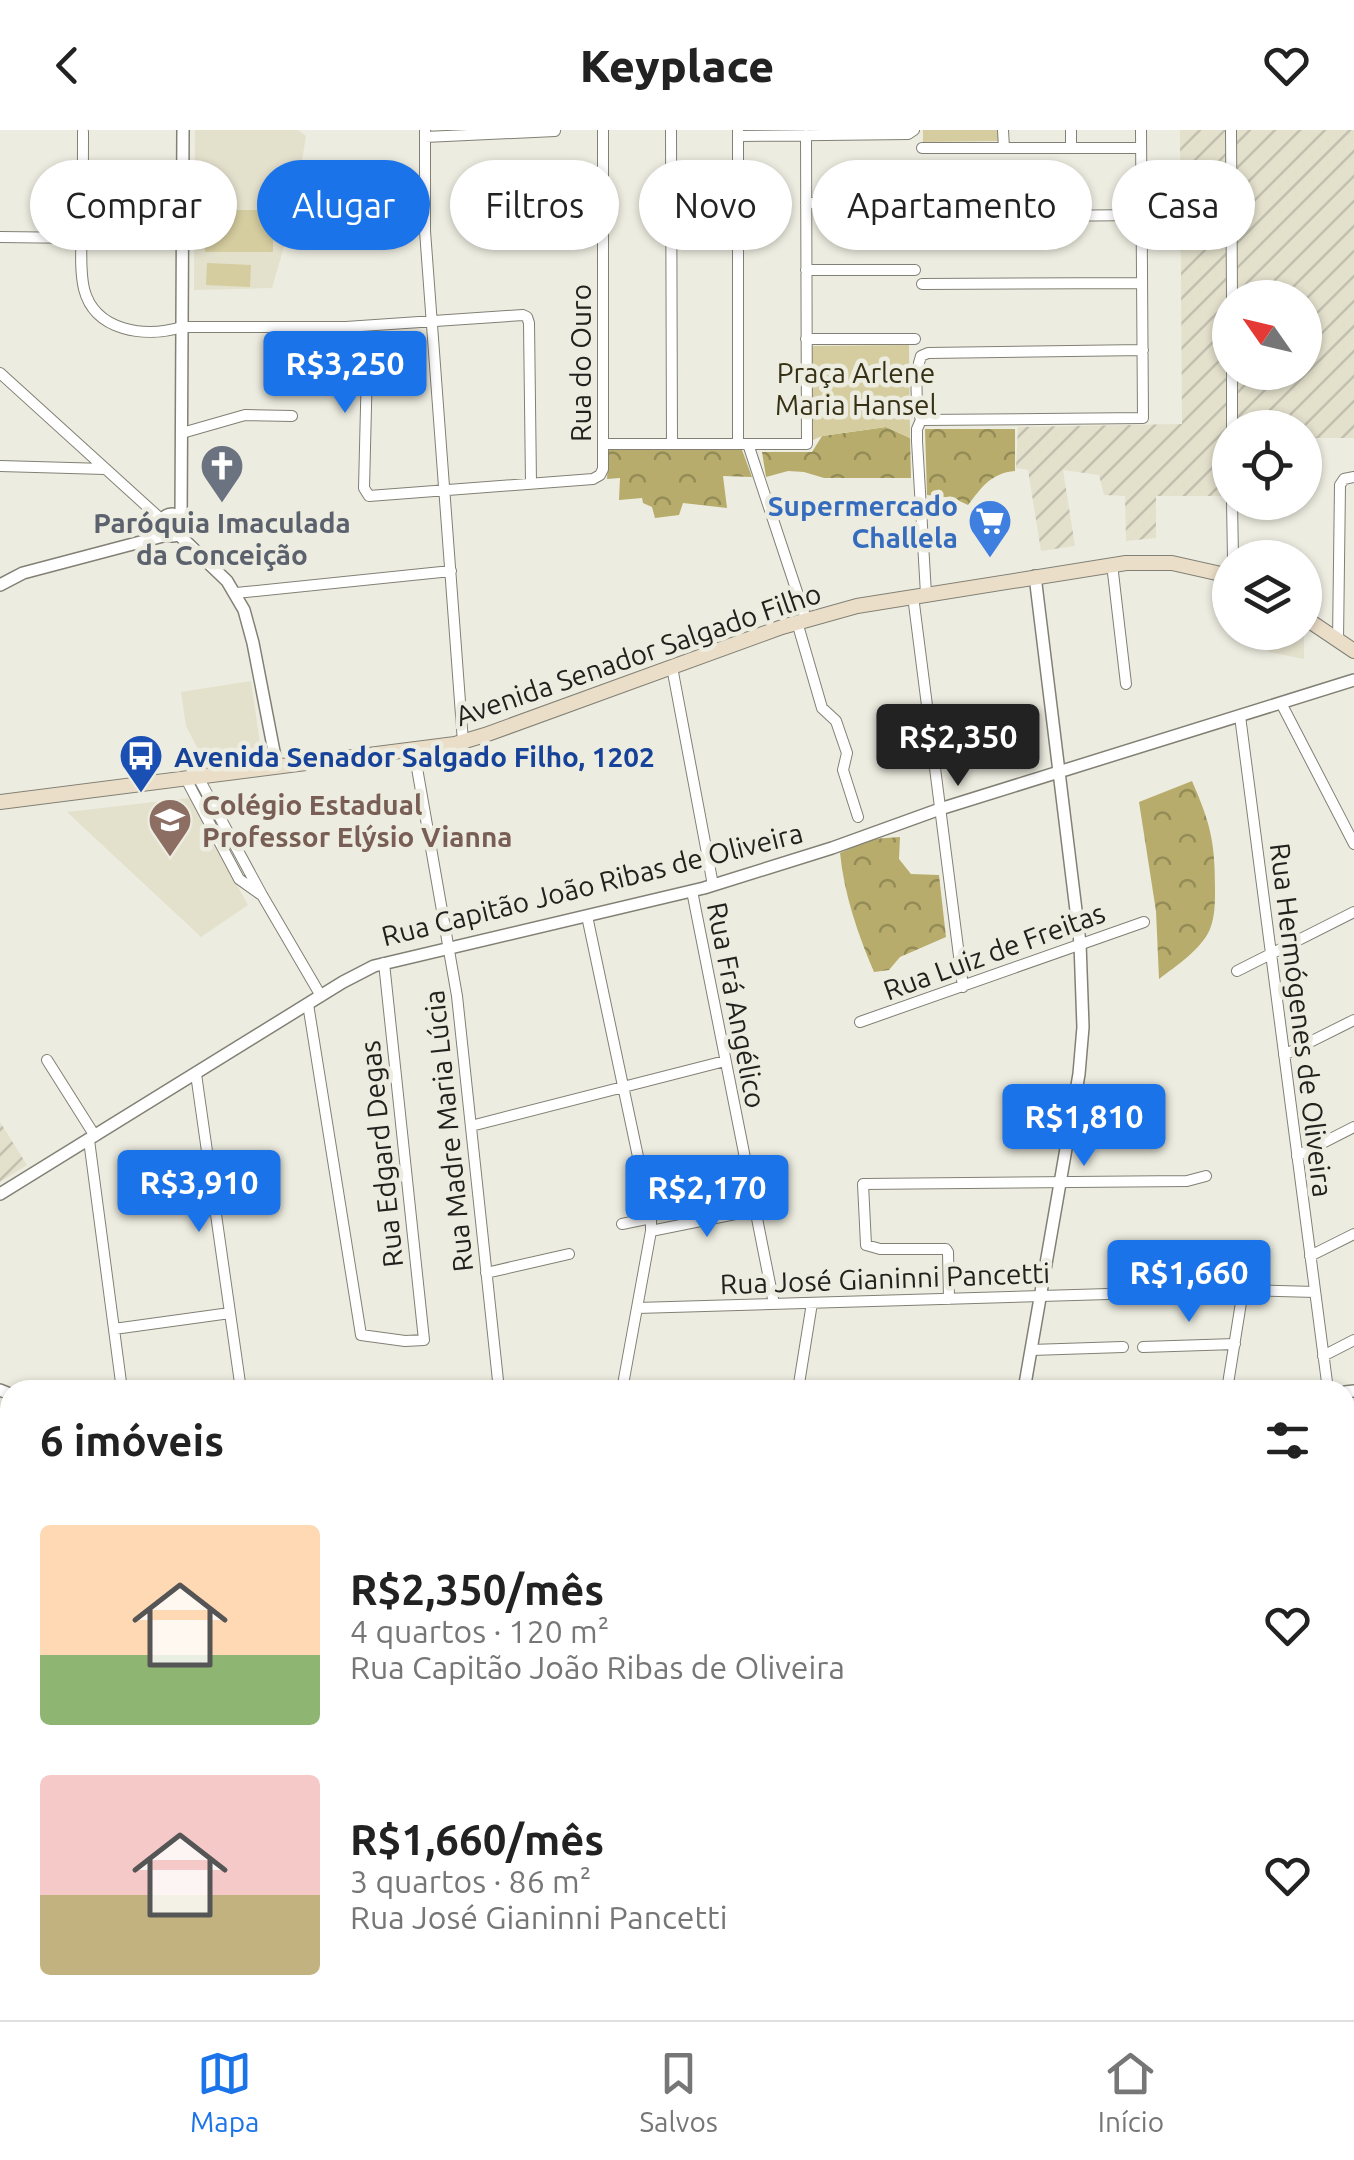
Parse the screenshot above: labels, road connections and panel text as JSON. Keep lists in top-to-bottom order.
{
  "streets": {
    "main road": ["Avenida Senador Salgado Filho"],
    "street": [
      "Rua do Ouro",
      "Rua Capitão João Ribas de Oliveira",
      "Rua Luiz de Freitas",
      "Rua Frá Angélico",
      "Rua Hermógenes de Oliveira",
      "Rua Madre Maria Lúcia",
      "Rua Edgard Degas",
      "Rua José Gianinni Pancetti"
    ]
  },
  "crossings": [
    ["Avenida Senador Salgado Filho", "Rua Madre Maria Lúcia"],
    ["Rua Capitão João Ribas de Oliveira", "Rua Frá Angélico"],
    ["Rua Capitão João Ribas de Oliveira", "Rua Hermógenes de Oliveira"],
    ["Rua Capitão João Ribas de Oliveira", "Rua Madre Maria Lúcia"],
    ["Rua Capitão João Ribas de Oliveira", "Rua Edgard Degas"],
    ["Rua Frá Angélico", "Rua José Gianinni Pancetti"],
    ["Rua Hermógenes de Oliveira", "Rua José Gianinni Pancetti"]
  ],
  "parks": ["Praça Arlene Maria Hansel"],
  "places": {
    "church": ["Paróquia Imaculada da Conceição"],
    "supermarket": ["Supermercado Challela"],
    "bus stop": ["Avenida Senador Salgado Filho, 1202"],
    "school or university": ["Colégio Estadual Professor Elýsio Vianna"]
  },
  "north": "top left",
  "page": {
    "header": "Keyplace",
    "chip": [
      "Comprar",
      "Alugar",
      "Filtros",
      "Novo",
      "Apartamento",
      "Casa"
    ],
    "price": [
      "R$3,250",
      "R$2,350",
      "R$1,810",
      "R$3,910",
      "R$2,170",
      "R$1,660"
    ],
    "heading": "6 imóveis",
    "list": [
      {
        "name": "R$2,350/mês",
        "note": "4 quartos · 120 m² · Rua Capitão João Ribas de Oliveira"
      },
      {
        "name": "R$1,660/mês",
        "note": "3 quartos · 86 m² · Rua José Gianinni Pancetti"
      }
    ],
    "tabs": ["Mapa", "Salvos", "Início"]
  }
}
